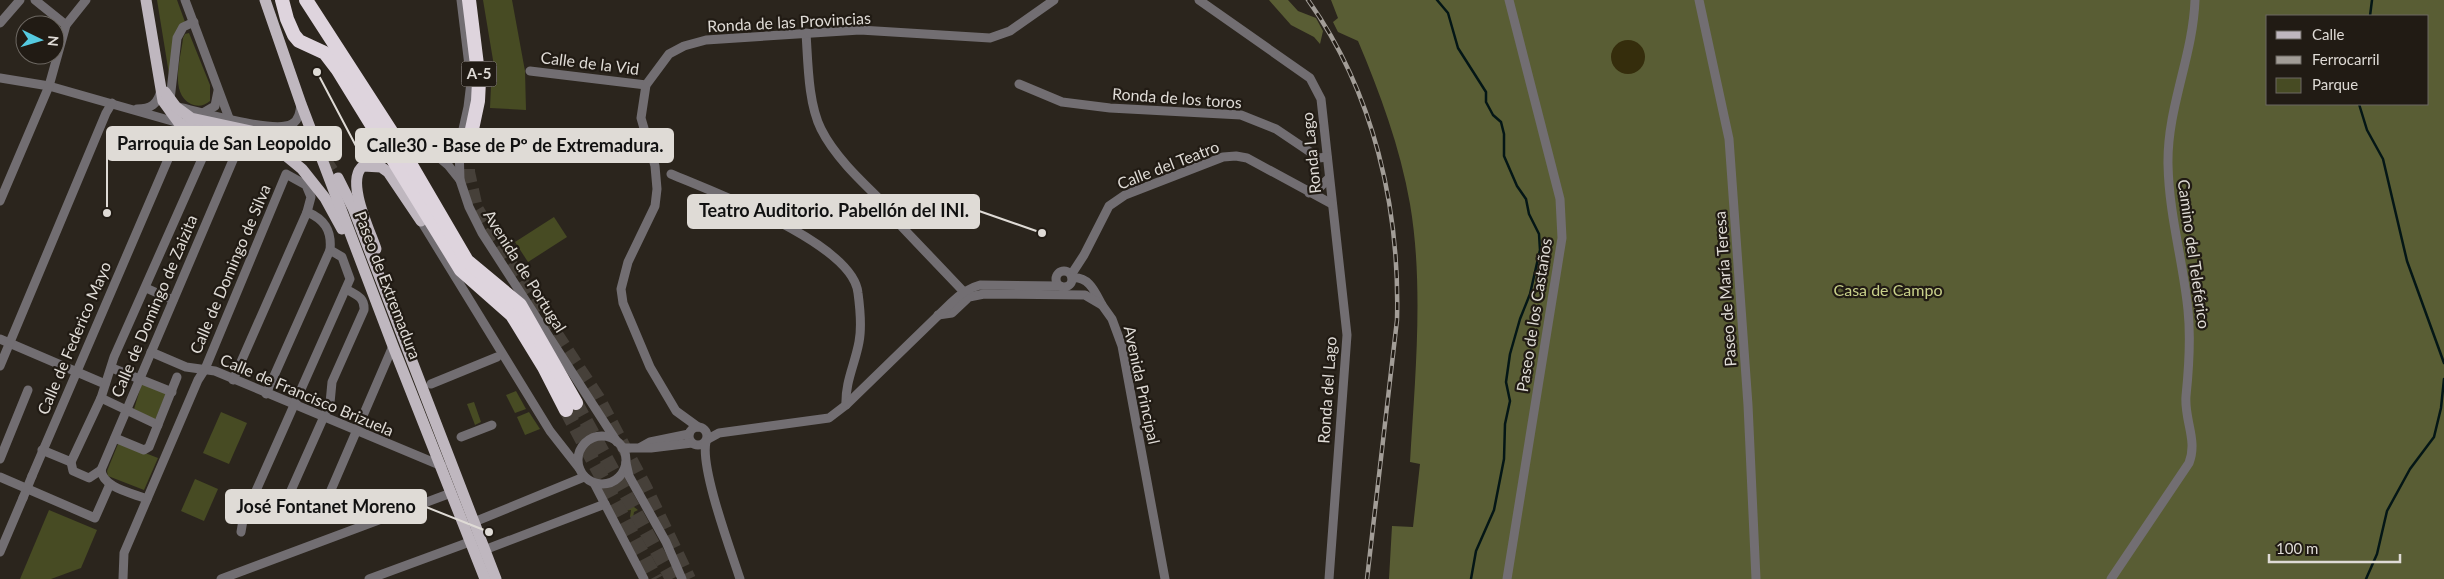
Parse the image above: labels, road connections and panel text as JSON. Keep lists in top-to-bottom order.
{
  "streets": {
    "highway": ["A-5"],
    "main road": ["Paseo de Extremadura"],
    "street": [
      "Ronda de las Provincias",
      "Calle de la Vid",
      "Ronda de los toros",
      "Ronda Lago",
      "Calle del Teatro",
      "Camino del Teleférico",
      "Calle de Domingo de Silva",
      "Avenida de Portugal",
      "Paseo de María Teresa",
      "Calle de Domingo de Zaizita",
      "Paseo de los Castaños",
      "Calle de Federico Mayo",
      "Avenida Principal",
      "Ronda del Lago",
      "Calle de Francisco Brizuela"
    ]
  },
  "crossings": [
    ["Ronda de las Provincias", "Calle de la Vid"],
    ["Ronda de los toros", "Ronda Lago"],
    ["Ronda Lago", "Calle del Teatro"],
    ["Ronda Lago", "Ronda del Lago"],
    ["Calle del Teatro", "Avenida Principal"],
    ["Calle del Teatro", "Ronda del Lago"],
    ["Calle de Domingo de Silva", "Calle de Francisco Brizuela"],
    ["Paseo de Extremadura", "Calle de Francisco Brizuela"],
    ["Calle de Domingo de Zaizita", "Calle de Francisco Brizuela"]
  ],
  "parks": ["Casa de Campo"],
  "places": [
    "Calle30 - Base de Pº de Extremadura.",
    "Parroquia de San Leopoldo",
    "Teatro Auditorio. Pabellón del INI.",
    "José Fontanet Moreno"
  ],
  "legend": ["Calle", "Ferrocarril", "Parque"],
  "scale_bar": "100 m",
  "north": "right"
}
